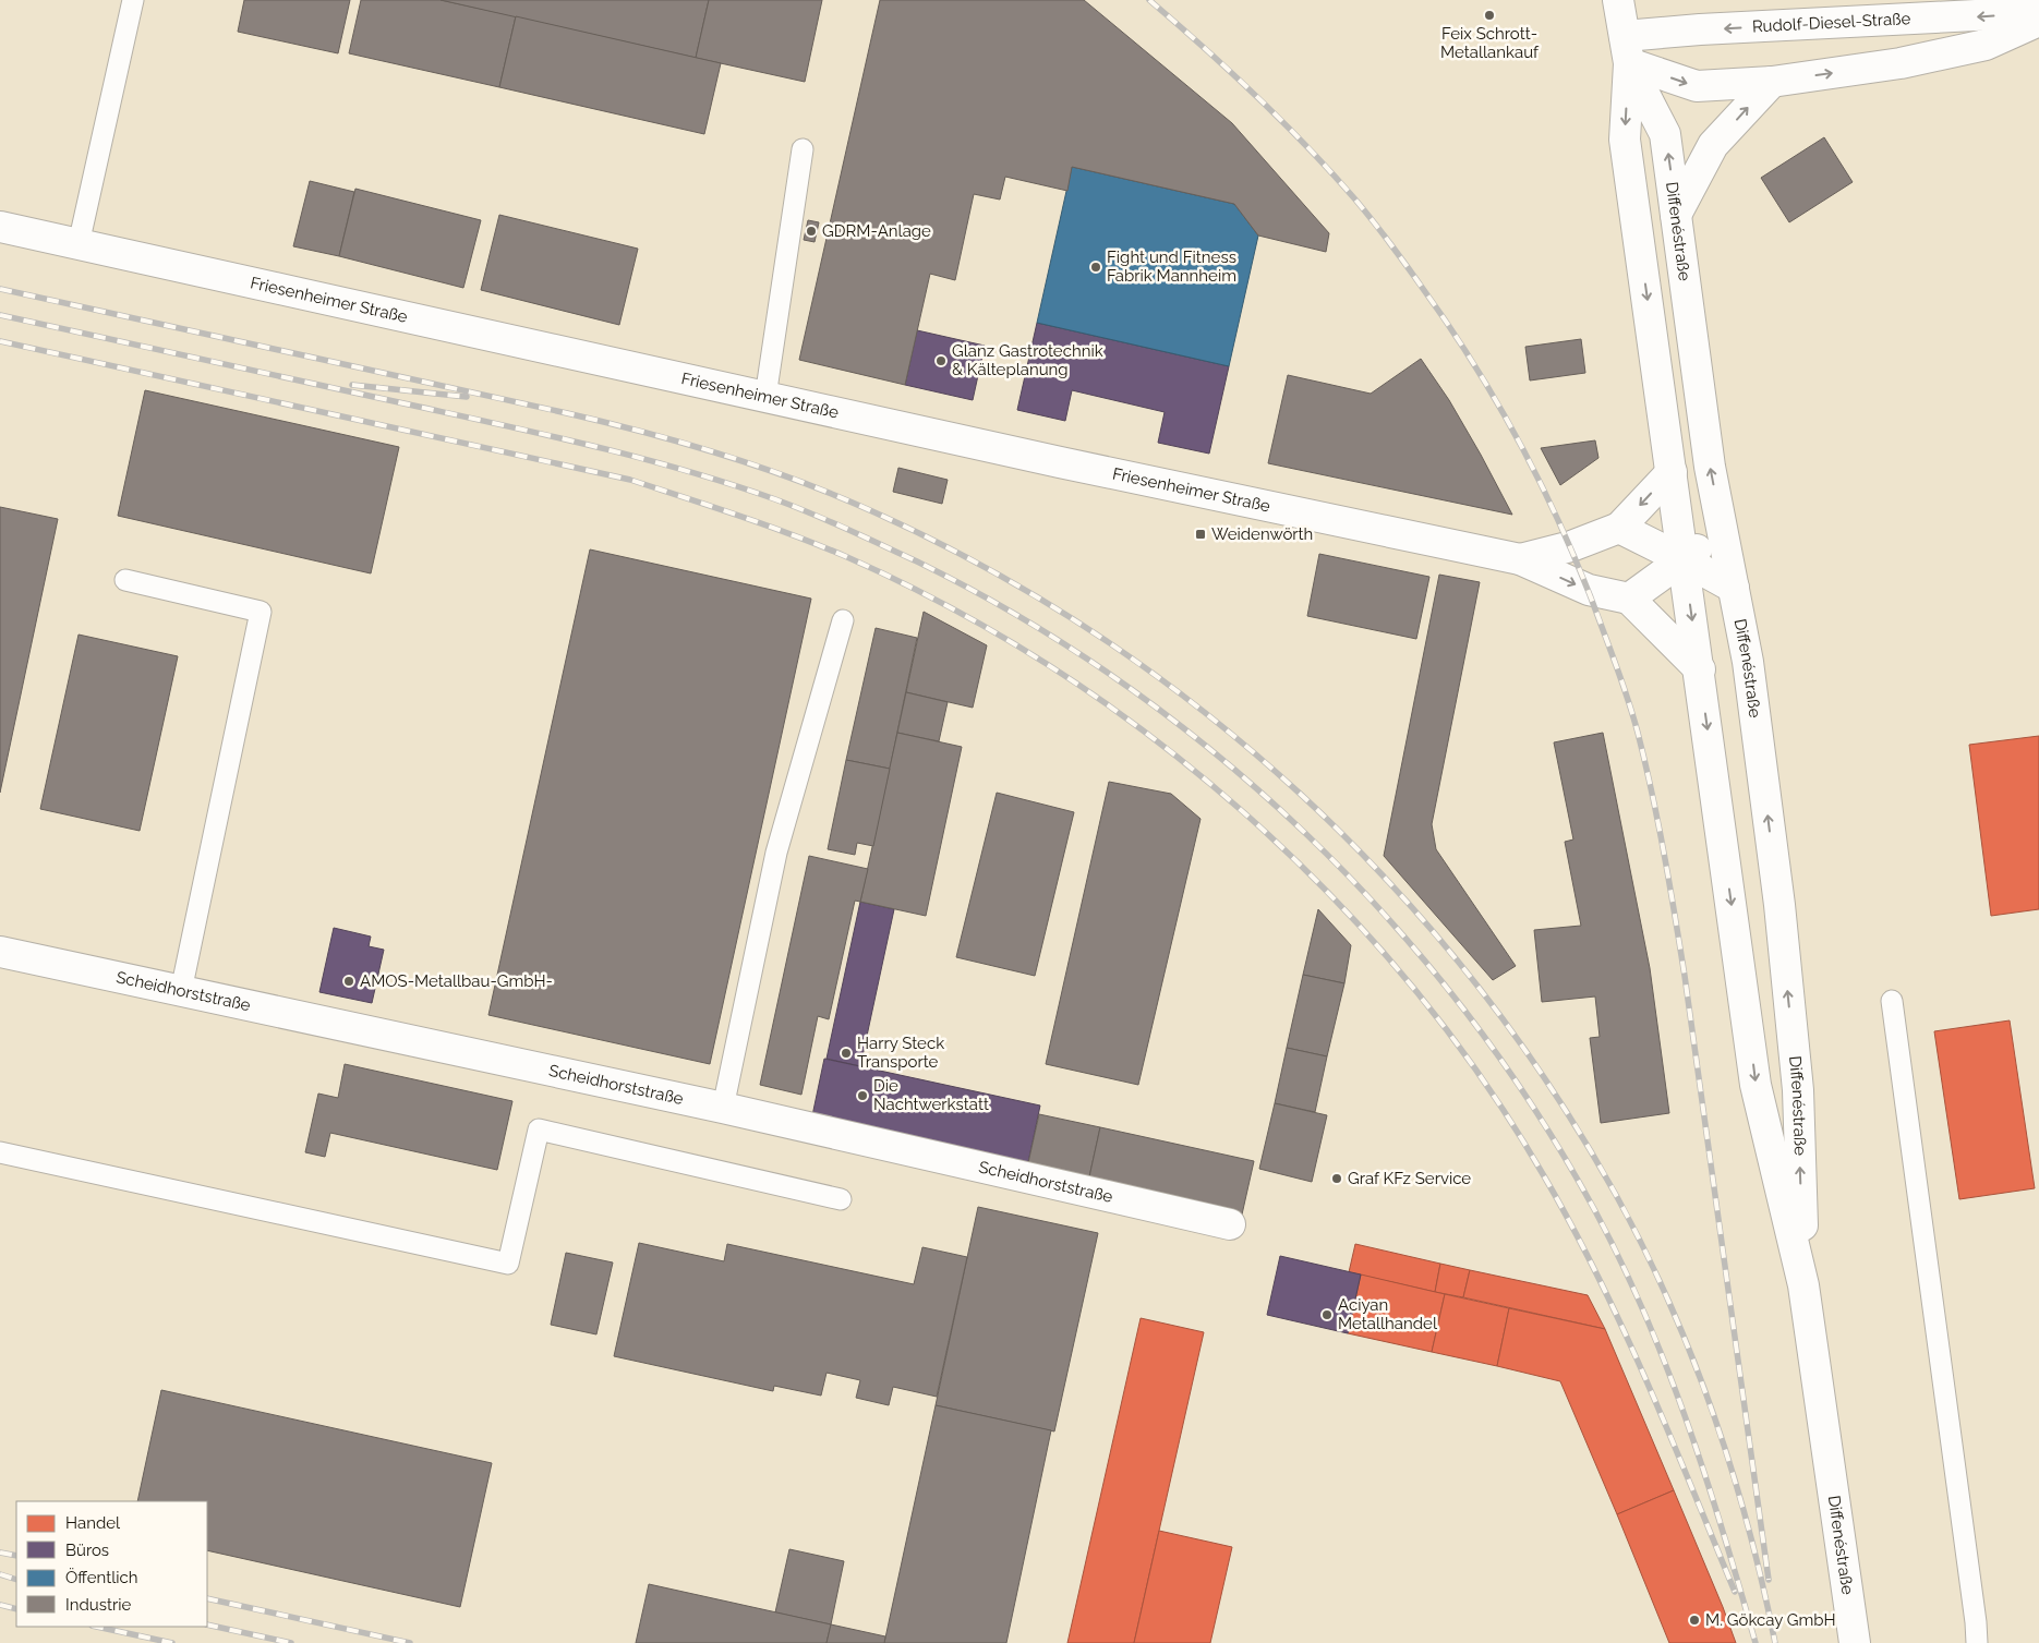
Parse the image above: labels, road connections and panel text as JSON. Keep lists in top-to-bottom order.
{
  "streets": {
    "street": [
      "Rudolf-Diesel-Straße",
      "Diffenéstraße",
      "Friesenheimer Straße",
      "Scheidhorststraße"
    ]
  },
  "crossings": [
    ["Rudolf-Diesel-Straße", "Diffenéstraße"]
  ],
  "places": {
    "other": [
      "Feix Schrott- Metallankauf",
      "GDRM-Anlage",
      "Fight und Fitness Fabrik Mannheim",
      "Glanz Gastrotechnik & Kälteplanung",
      "AMOS-Metallbau-GmbH-",
      "Harry Steck Transporte",
      "Die Nachtwerkstatt",
      "Graf KFz Service",
      "Aciyan Metallhandel",
      "M. Gökcay GmbH"
    ],
    "transit": ["Weidenwörth"]
  },
  "legend": [
    "Handel",
    "Büros",
    "Öffentlich",
    "Industrie"
  ]
}
